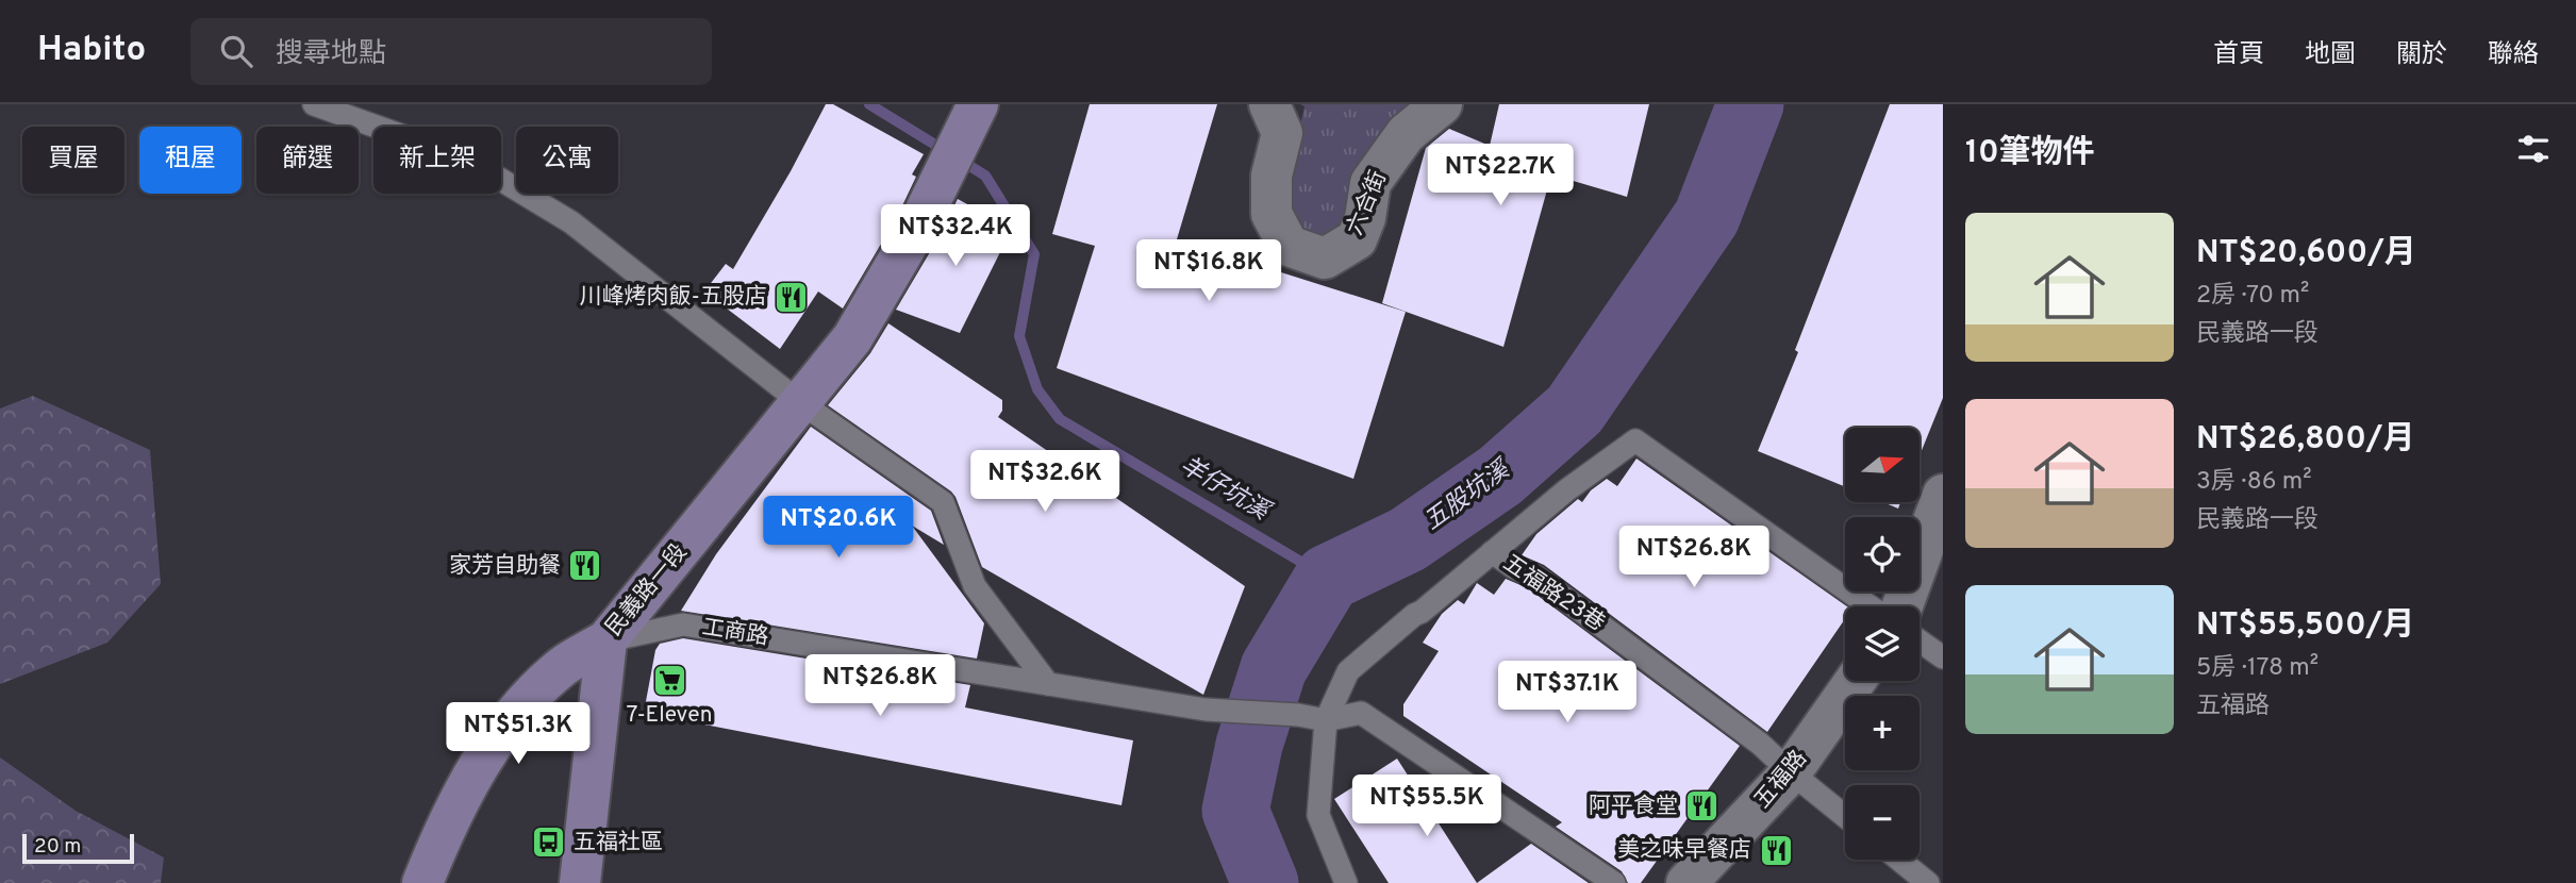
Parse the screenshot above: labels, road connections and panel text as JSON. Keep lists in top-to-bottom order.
{
  "streets": {
    "main road": ["民義路一段"],
    "street": ["六合街", "五福路"],
    "lane": ["五福路23巷", "工商路"]
  },
  "crossings": [
    ["民義路一段", "工商路"],
    ["五福路23巷", "五福路"]
  ],
  "water": ["羊仔坑溪", "五股坑溪"],
  "places": {
    "restaurant": [
      "川峰烤肉飯-五股店",
      "家芳自助餐",
      "阿平食堂",
      "美之味早餐店"
    ],
    "supermarket": ["7-Eleven"],
    "bus stop": ["五福社區"]
  },
  "scale_bar": "20 m",
  "north": "right",
  "page": {
    "header": "Habito",
    "search": "搜尋地點",
    "nav": [
      "首頁",
      "地圖",
      "關於",
      "聯絡"
    ],
    "heading": "10筆物件",
    "chip": [
      "買屋",
      "租屋",
      "篩選",
      "新上架",
      "公寓"
    ],
    "price": [
      "NT$22.7K",
      "NT$32.4K",
      "NT$16.8K",
      "NT$32.6K",
      "NT$20.6K",
      "NT$26.8K",
      "NT$26.8K",
      "NT$37.1K",
      "NT$51.3K",
      "NT$55.5K"
    ],
    "list": [
      {
        "name": "NT$20,600/月",
        "note": "2房 · 70 m² · 民義路一段"
      },
      {
        "name": "NT$26,800/月",
        "note": "3房 · 86 m² · 民義路一段"
      },
      {
        "name": "NT$55,500/月",
        "note": "5房 · 178 m² · 五福路"
      }
    ],
    "map_buttons": ["+", "−"],
    "scale": "20 m"
  }
}
